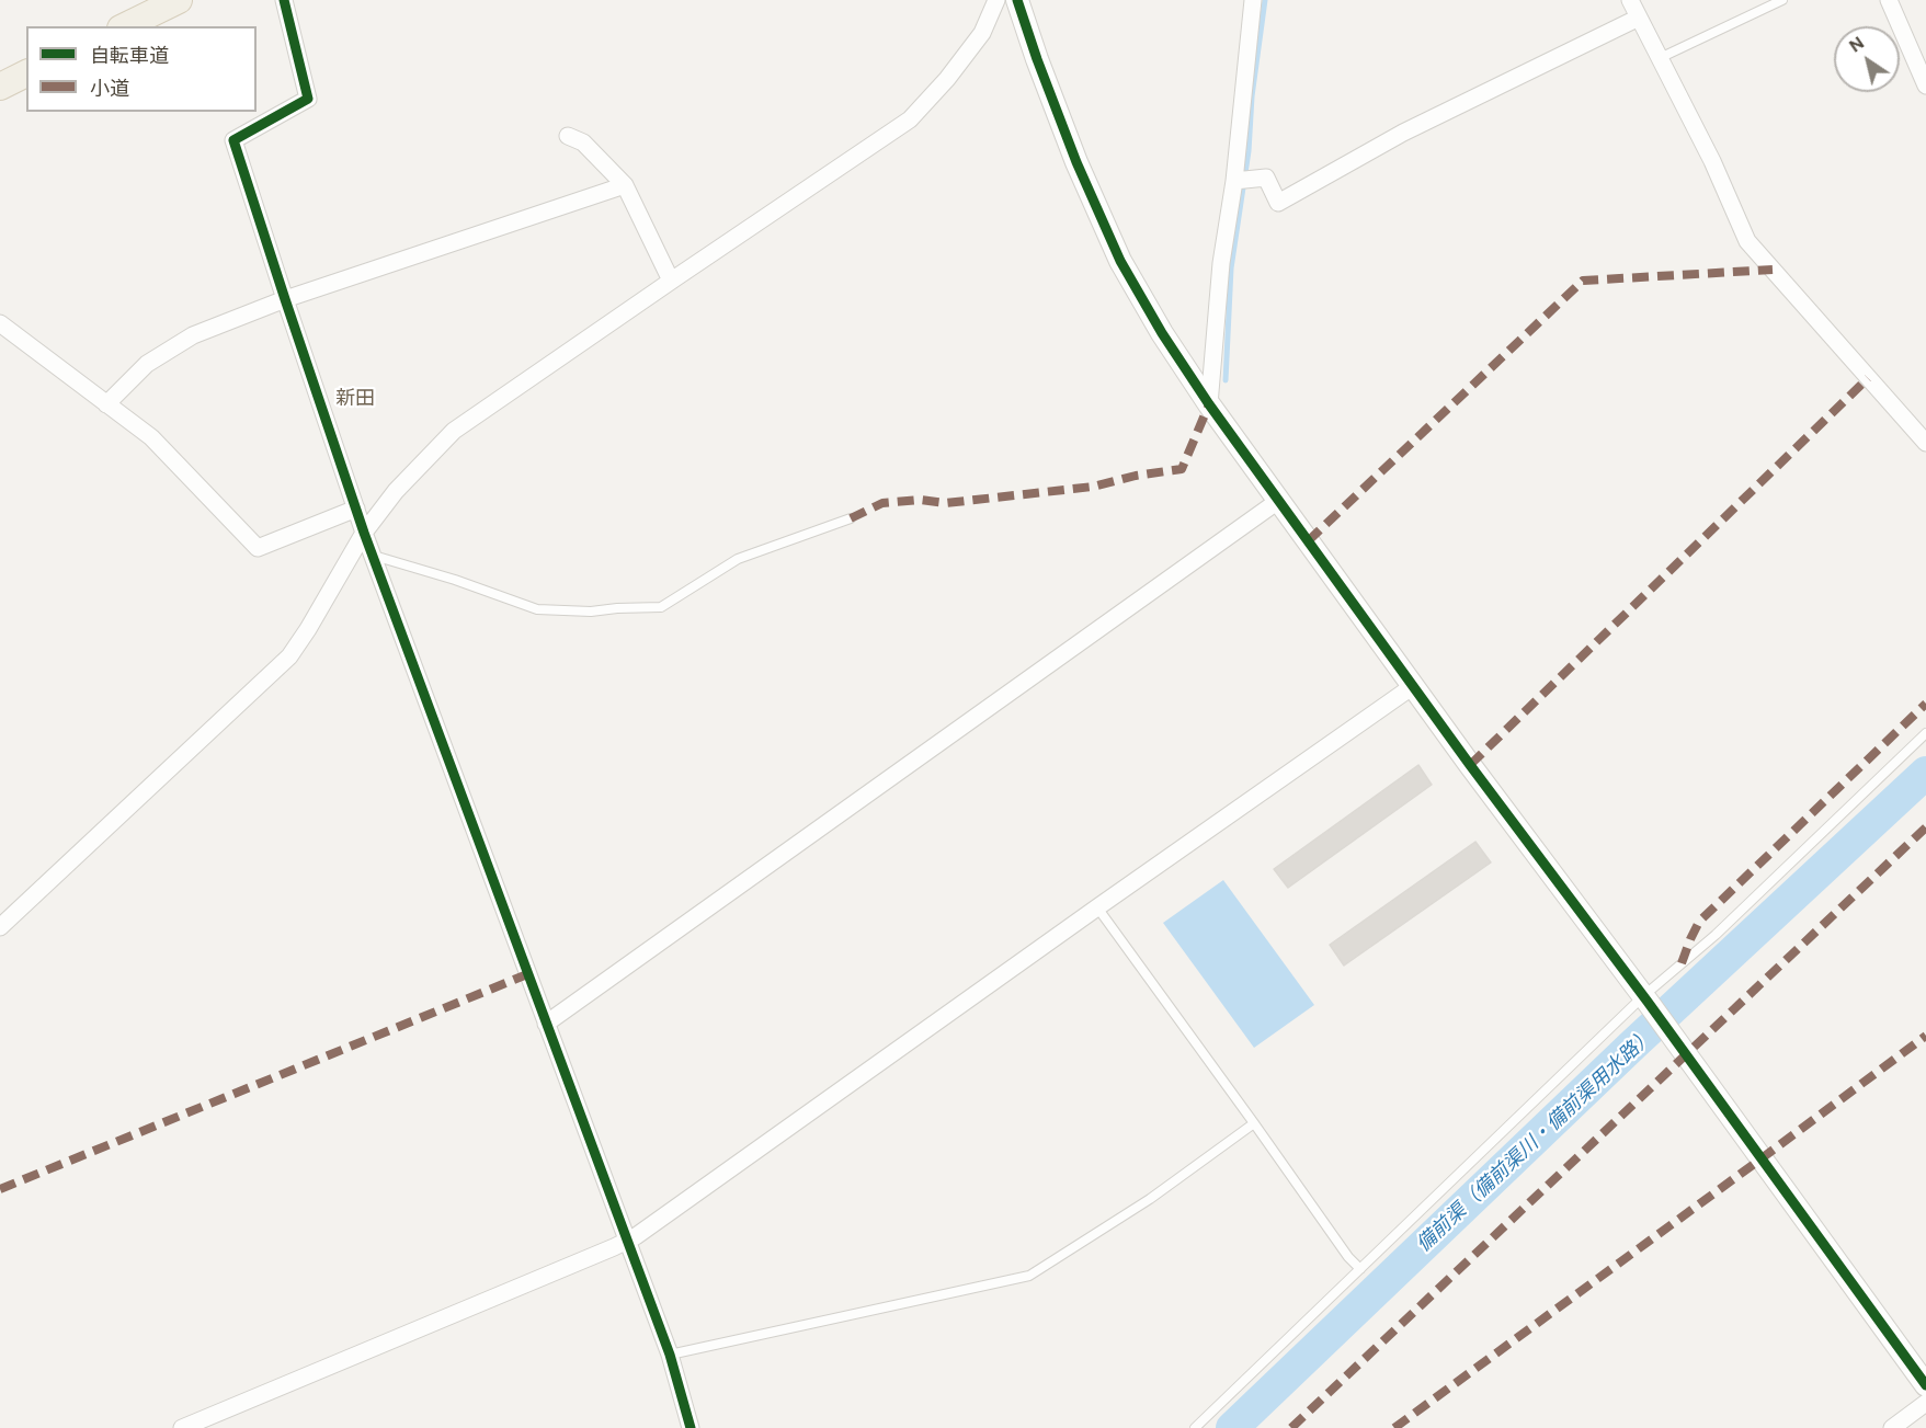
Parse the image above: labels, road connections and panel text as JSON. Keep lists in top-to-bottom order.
{
  "districts": ["新田"],
  "water": ["備前渠（備前渠川・備前渠用水路）"],
  "legend": ["自転車道", "小道"],
  "north": "top left"
}
